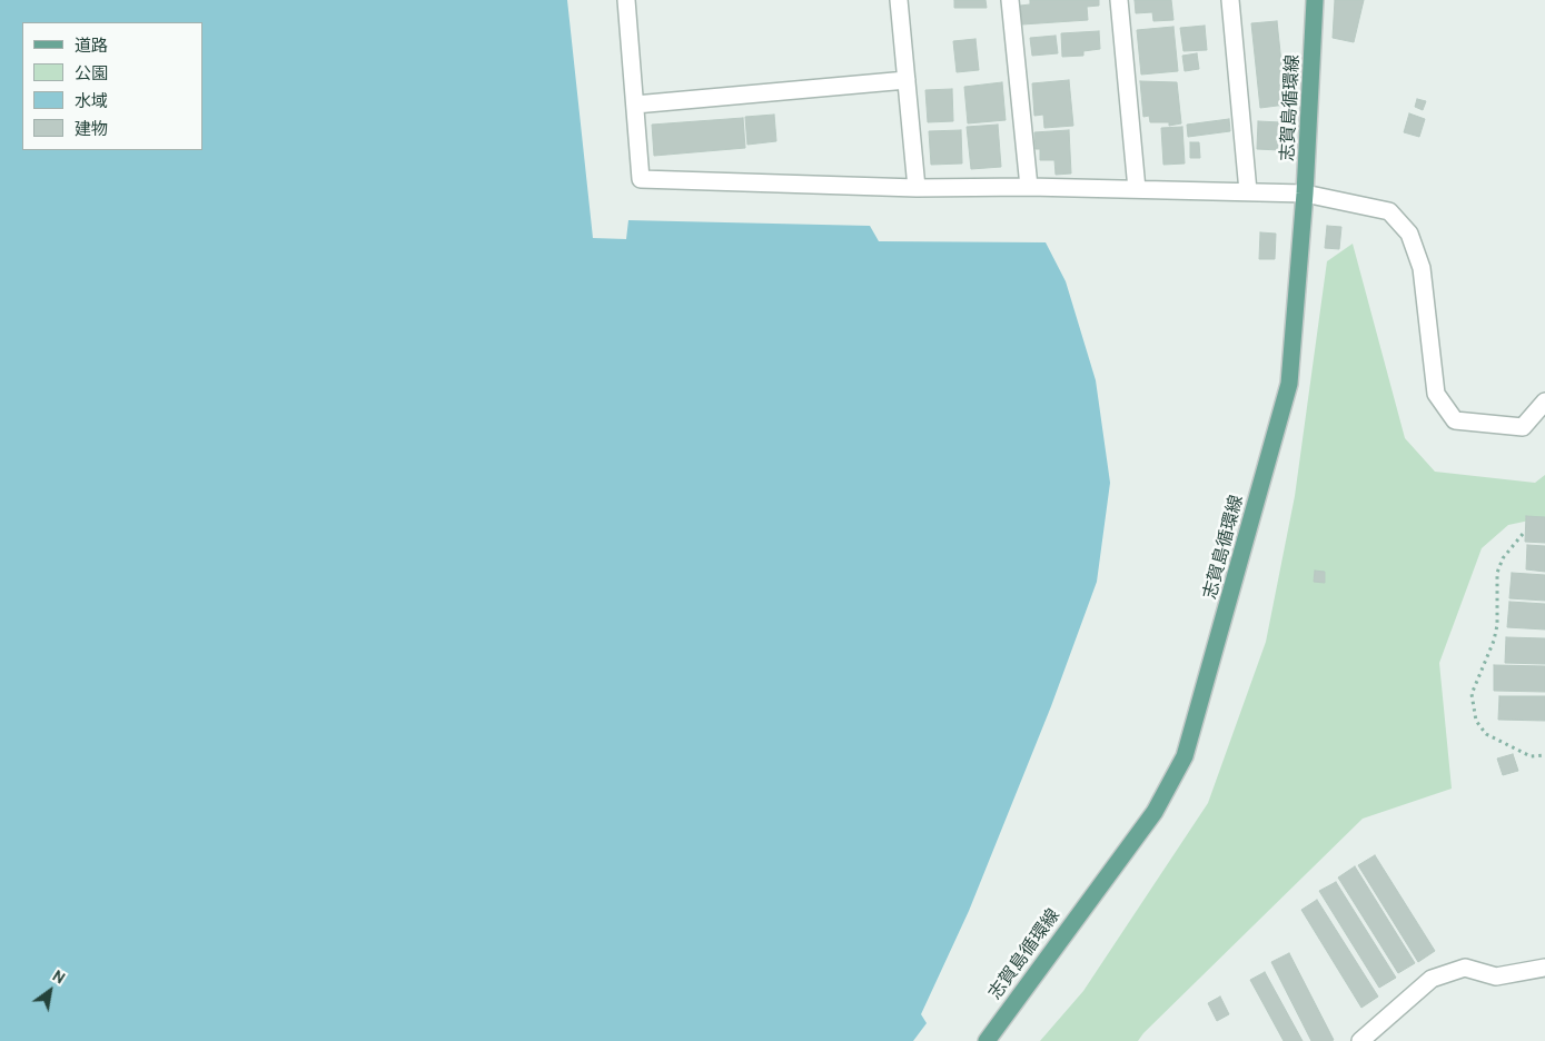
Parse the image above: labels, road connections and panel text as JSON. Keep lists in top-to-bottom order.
{
  "streets": {
    "main road": ["志賀島循環線"]
  },
  "legend": [
    "道路",
    "公園",
    "水域",
    "建物"
  ],
  "north": "top right"
}
